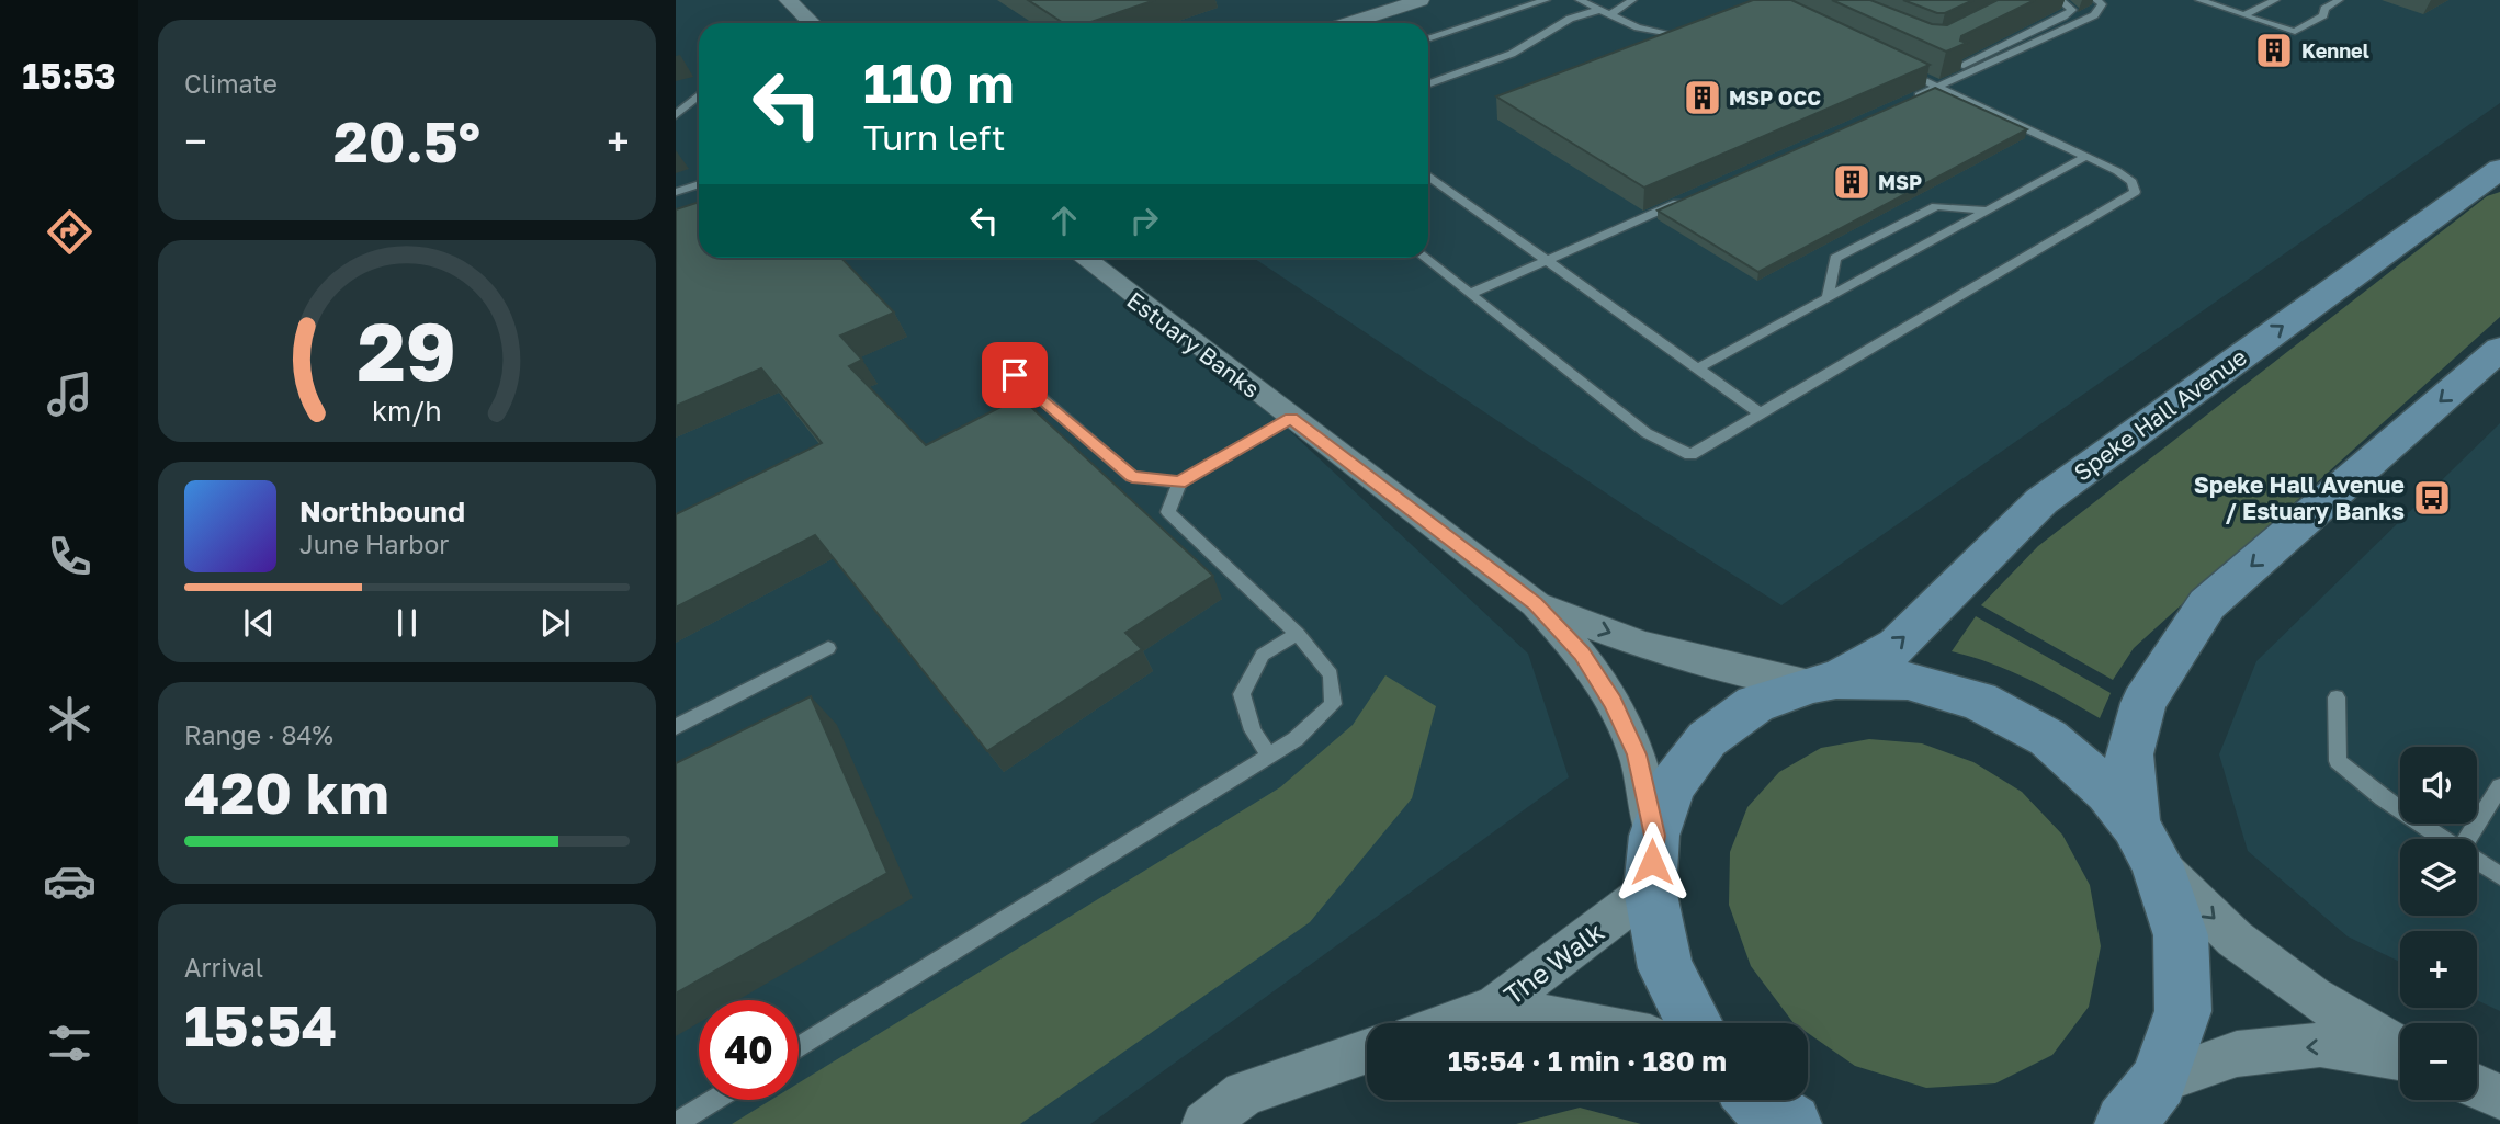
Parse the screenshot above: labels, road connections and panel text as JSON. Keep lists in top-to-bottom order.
{
  "streets": {
    "street": ["Estuary Banks", "Speke Hall Avenue", "The Walk"]
  },
  "crossings": [
    ["Estuary Banks", "Speke Hall Avenue"]
  ],
  "one_way": ["Speke Hall Avenue"],
  "places": {
    "building": ["Kennel", "MSP OCC", "MSP"],
    "bus stop": ["Speke Hall Avenue / Estuary Banks"]
  },
  "page": {
    "tabs": "15:53",
    "tile": [
      "Climate",
      ["Range · 84%", "420 km"],
      ["Arrival", "15:54"]
    ],
    "turn": ["110 m", "Turn left"],
    "heat": ["−", "20.5°", "+"],
    "song": ["Northbound", "June Harbor"],
    "map_buttons": ["+", "−"],
    "limit": "40",
    "trip": "15:54 · 1 min · 180 m",
    "gauge": ["29", "km/h"]
  }
}
